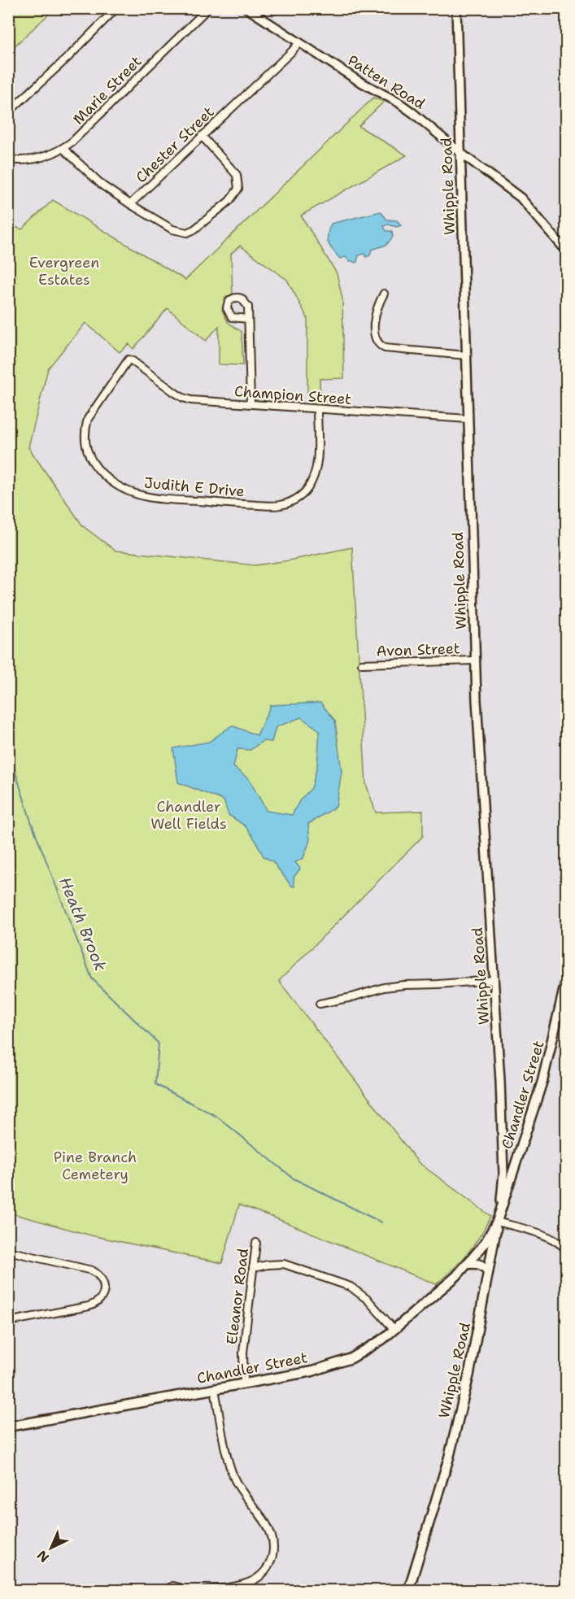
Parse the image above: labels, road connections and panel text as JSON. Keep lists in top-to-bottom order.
{
  "streets": {
    "main road": ["Whipple Road", "Chandler Street"],
    "street": [
      "Patten Road",
      "Marie Street",
      "Chester Street",
      "Champion Street",
      "Judith E Drive",
      "Avon Street",
      "Eleanor Road"
    ]
  },
  "crossings": [
    ["Patten Road", "Chester Street"],
    ["Patten Road", "Whipple Road"],
    ["Whipple Road", "Champion Street"],
    ["Whipple Road", "Avon Street"],
    ["Whipple Road", "Chandler Street"],
    ["Champion Street", "Judith E Drive"],
    ["Chandler Street", "Eleanor Road"]
  ],
  "water": ["Heath Brook"],
  "parks": ["Evergreen Estates", "Chandler Well Fields", "Pine Branch Cemetery"],
  "north": "bottom left"
}
